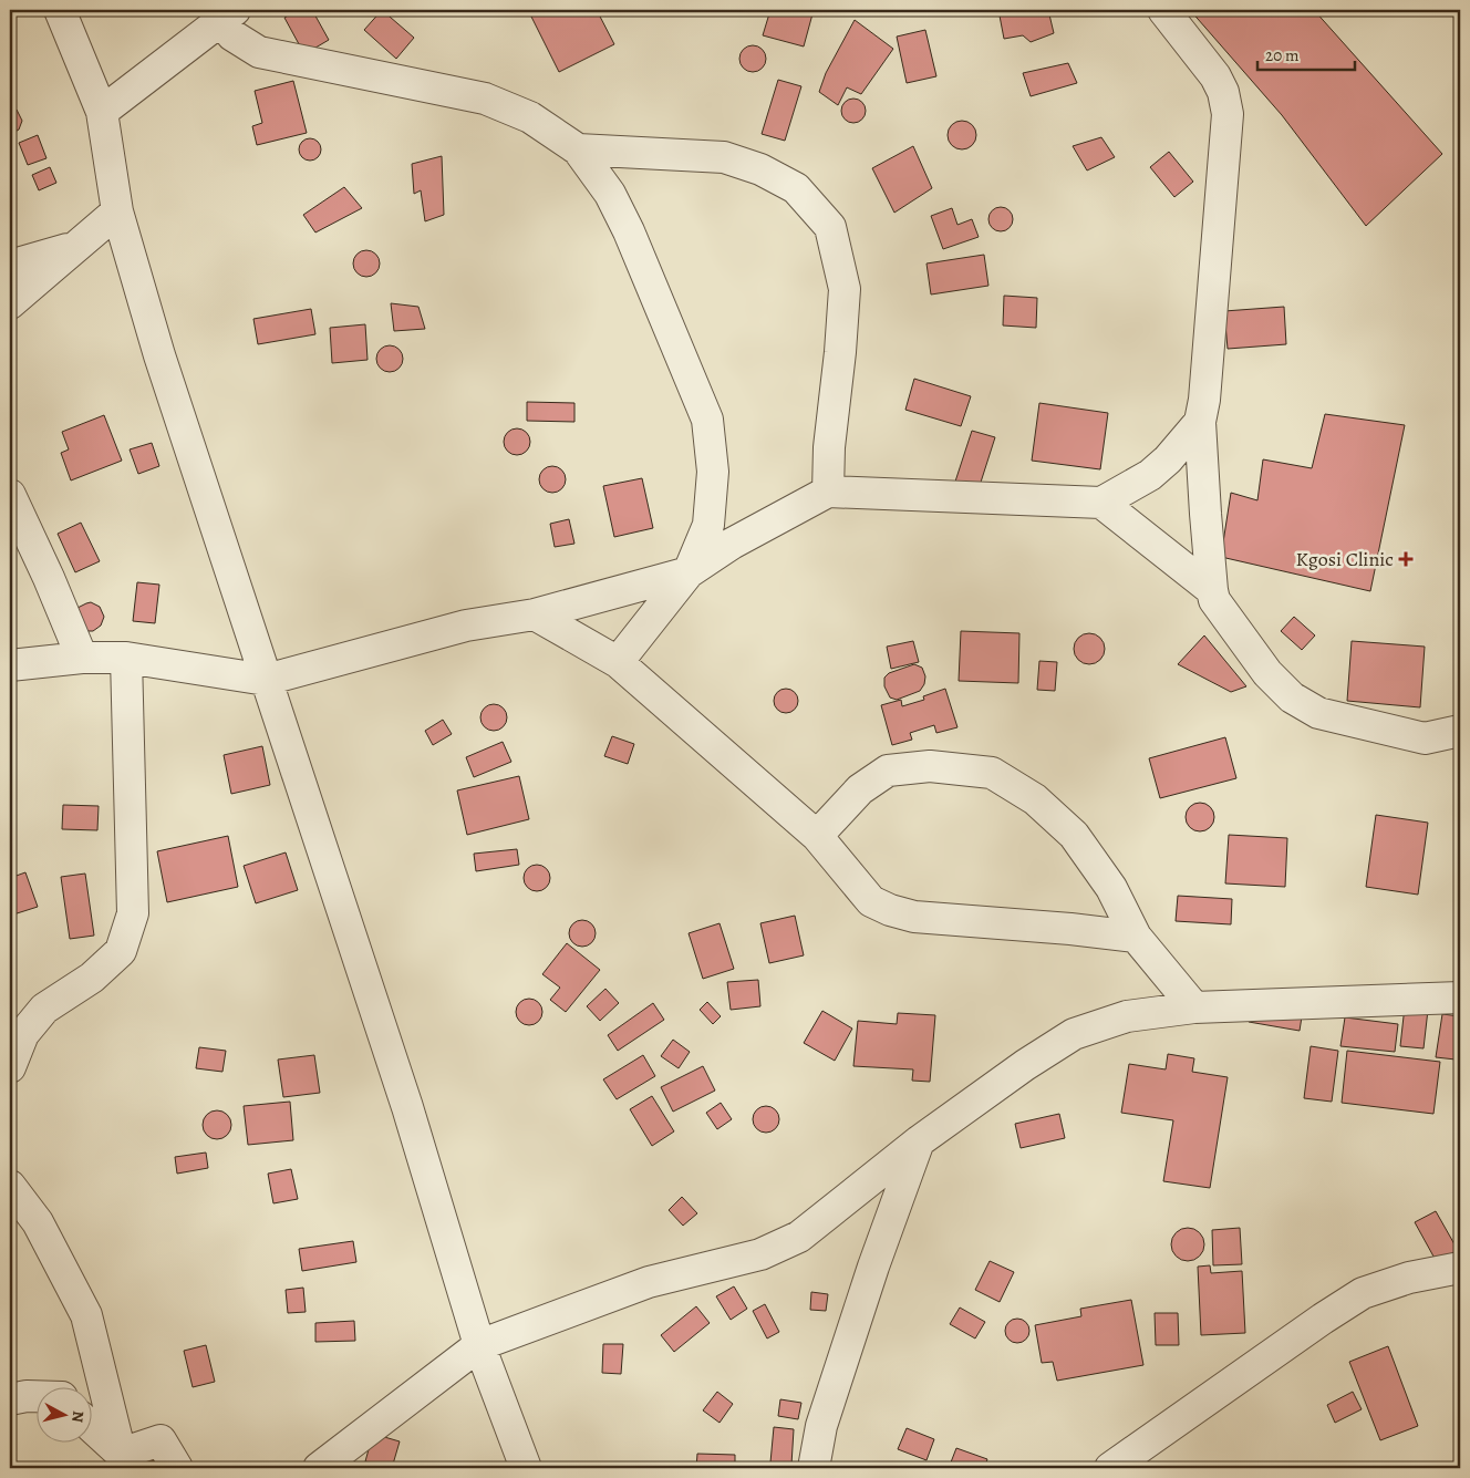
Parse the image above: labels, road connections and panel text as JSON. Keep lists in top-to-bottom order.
{
  "places": {
    "health": ["Kgosi Clinic"]
  },
  "scale_bar": "20 m",
  "north": "right"
}
